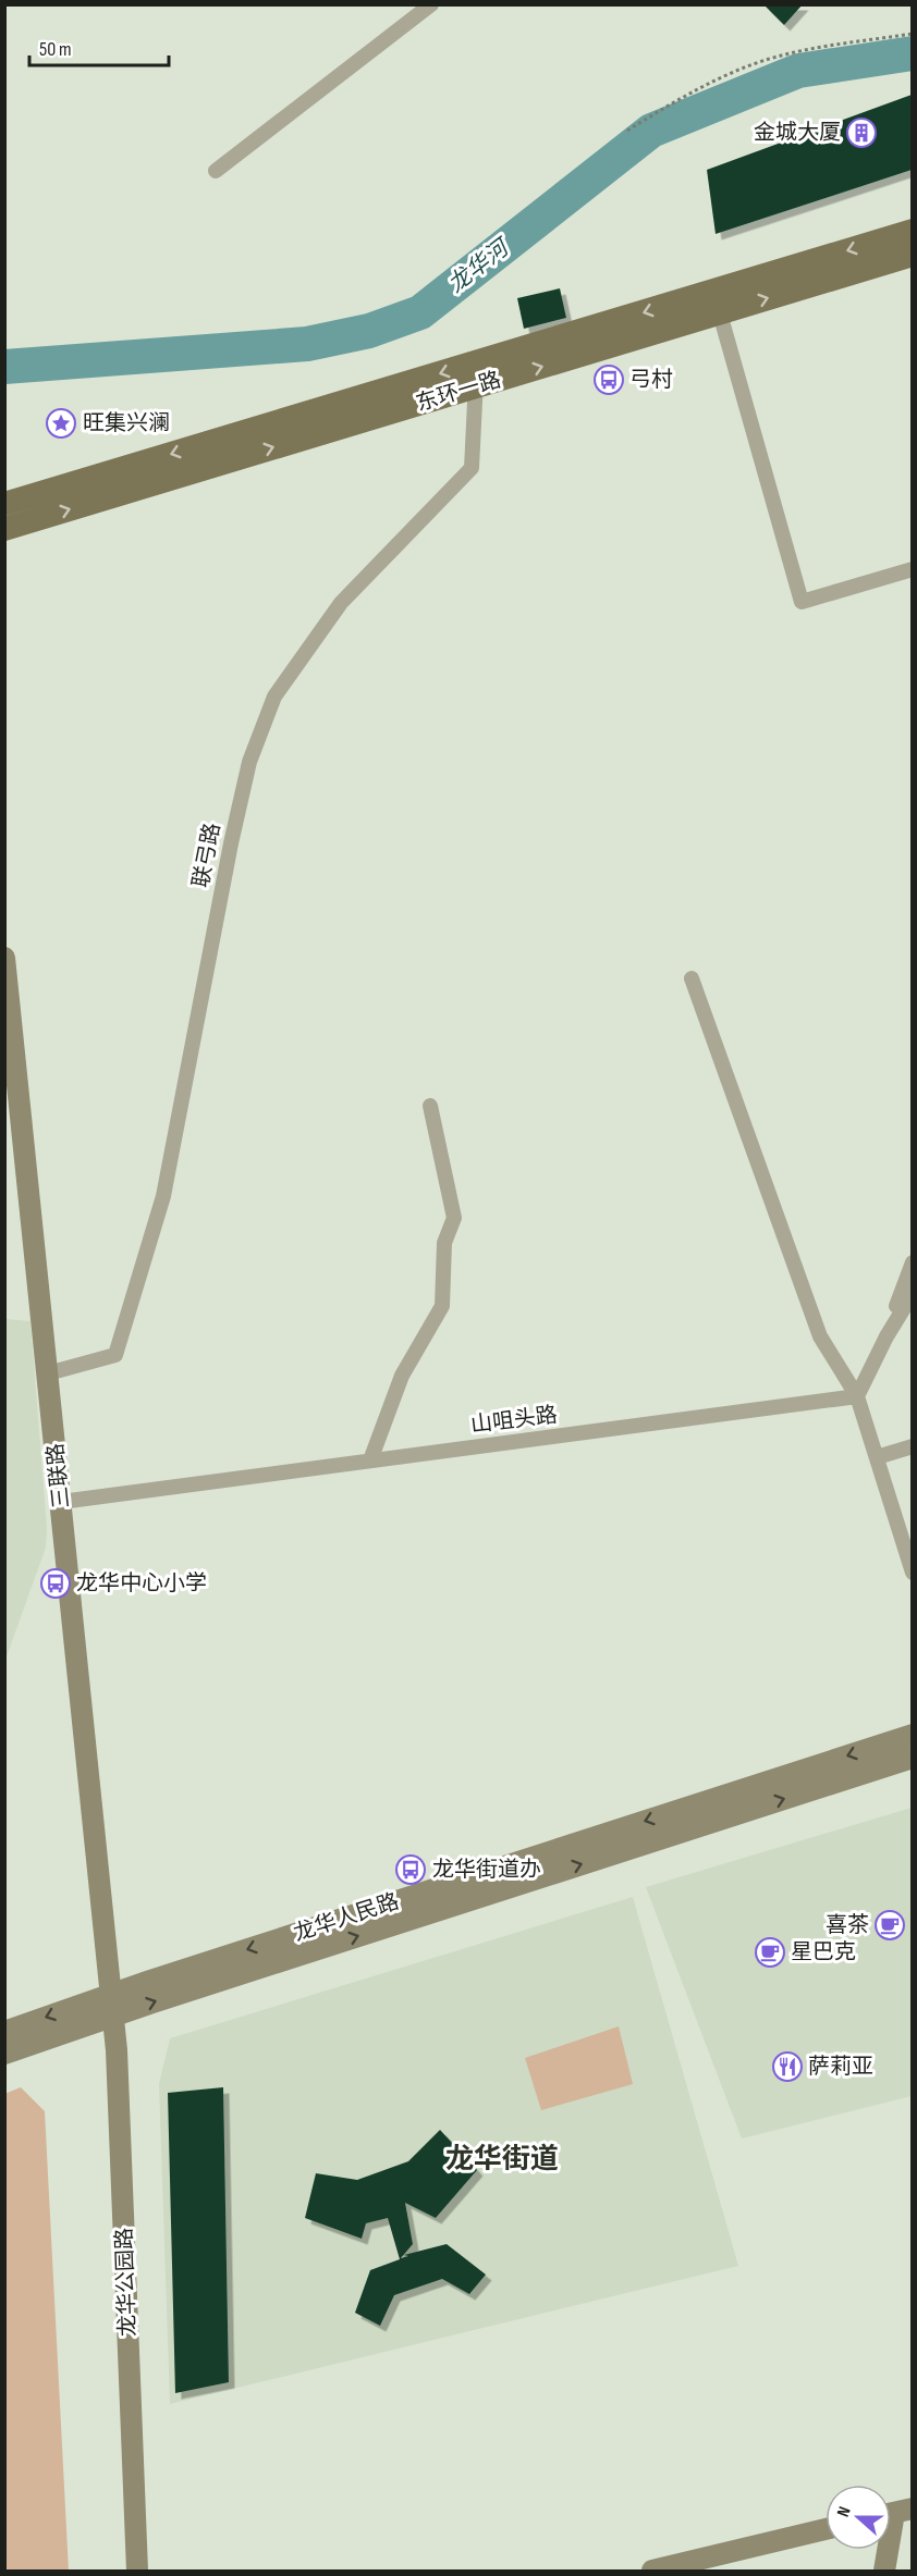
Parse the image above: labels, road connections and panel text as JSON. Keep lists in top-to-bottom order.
{
  "streets": {
    "main road": [
      "东环一路",
      "三联路",
      "龙华人民路",
      "龙华公园路"
    ],
    "street": ["联弓路", "山咀头路"]
  },
  "crossings": [
    ["东环一路", "联弓路"],
    ["联弓路", "三联路"],
    ["山咀头路", "三联路"],
    ["三联路", "龙华人民路"],
    ["三联路", "龙华公园路"],
    ["龙华人民路", "龙华公园路"]
  ],
  "districts": ["龙华街道"],
  "water": ["龙华河"],
  "places": {
    "building": ["金城大厦"],
    "bus stop": ["弓村", "龙华中心小学", "龙华街道办"],
    "place": ["旺集兴澜"],
    "cafe": ["喜茶", "星巴克"],
    "restaurant": ["萨莉亚"]
  },
  "scale_bar": "50 m",
  "north": "left"
}
